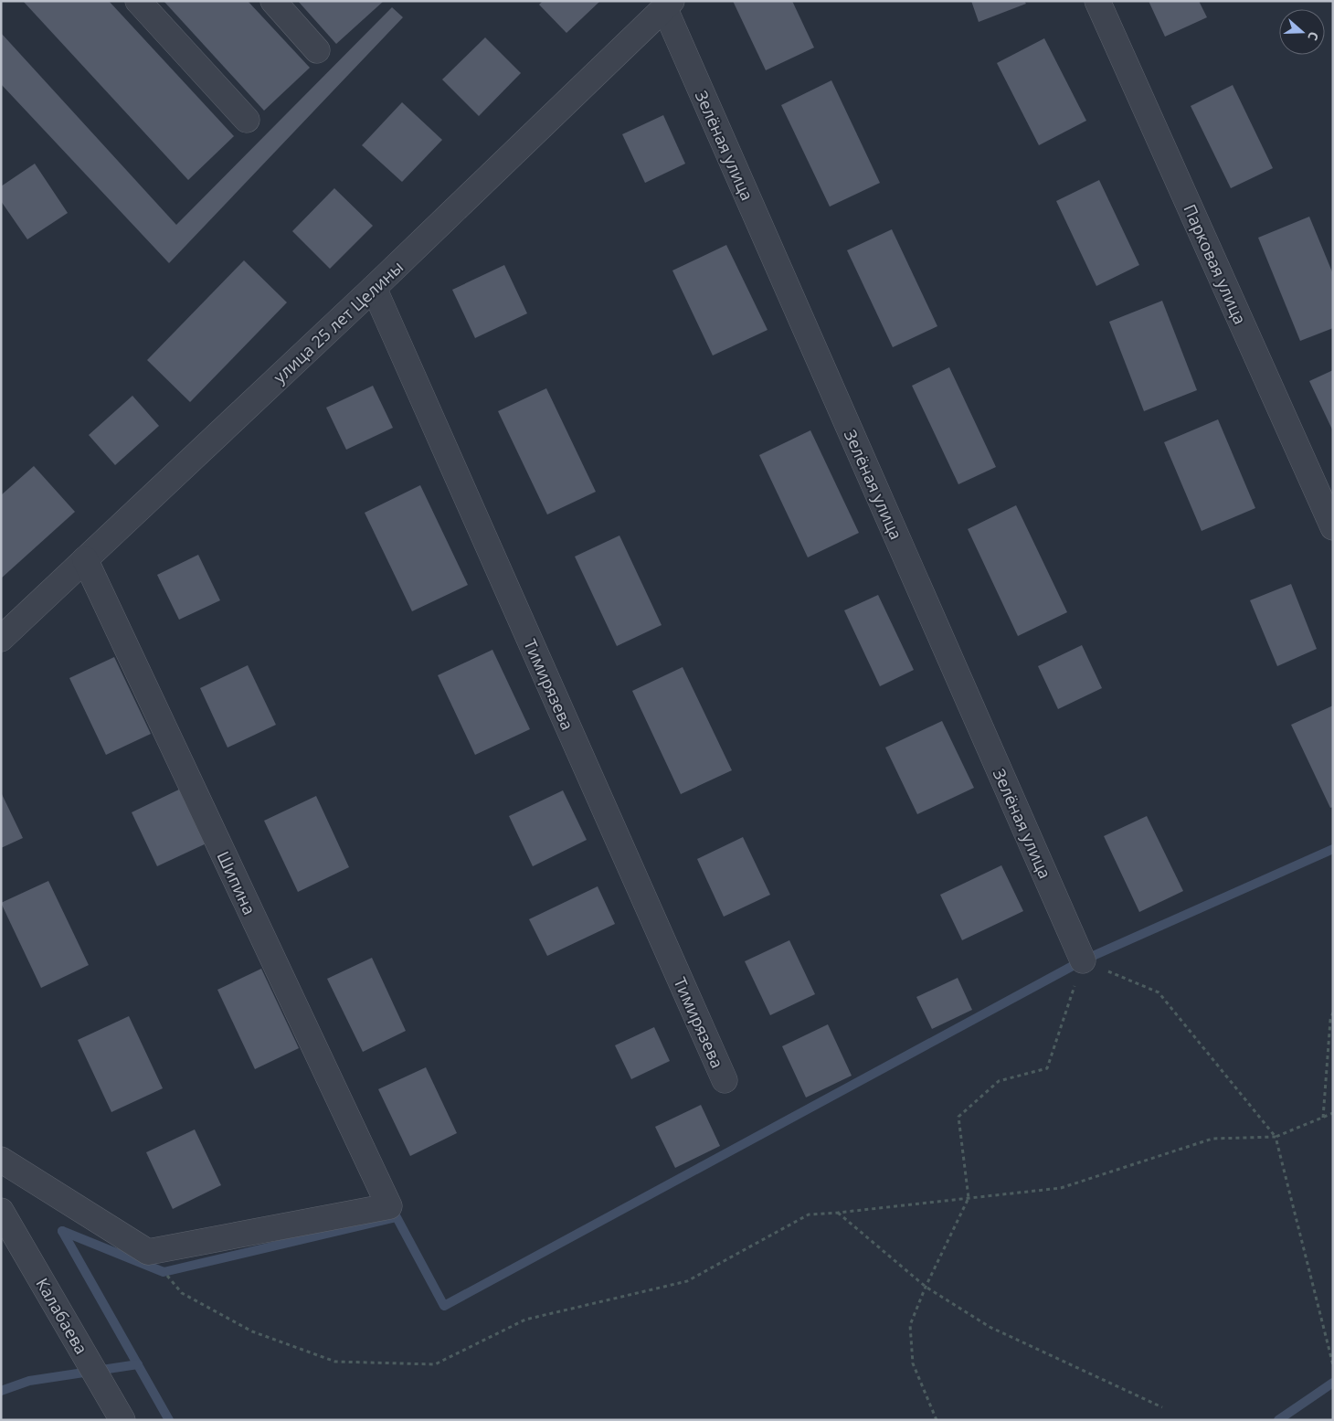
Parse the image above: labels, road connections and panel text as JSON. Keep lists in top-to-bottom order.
{
  "streets": {
    "street": [
      "Зелёная улица",
      "Парковая улица",
      "улица 25 лет Целины",
      "Тимирязева",
      "Шипина",
      "Калабаева"
    ]
  },
  "crossings": [
    ["Зелёная улица", "улица 25 лет Целины"],
    ["улица 25 лет Целины", "Тимирязева"],
    ["улица 25 лет Целины", "Шипина"]
  ],
  "north": "right"
}
